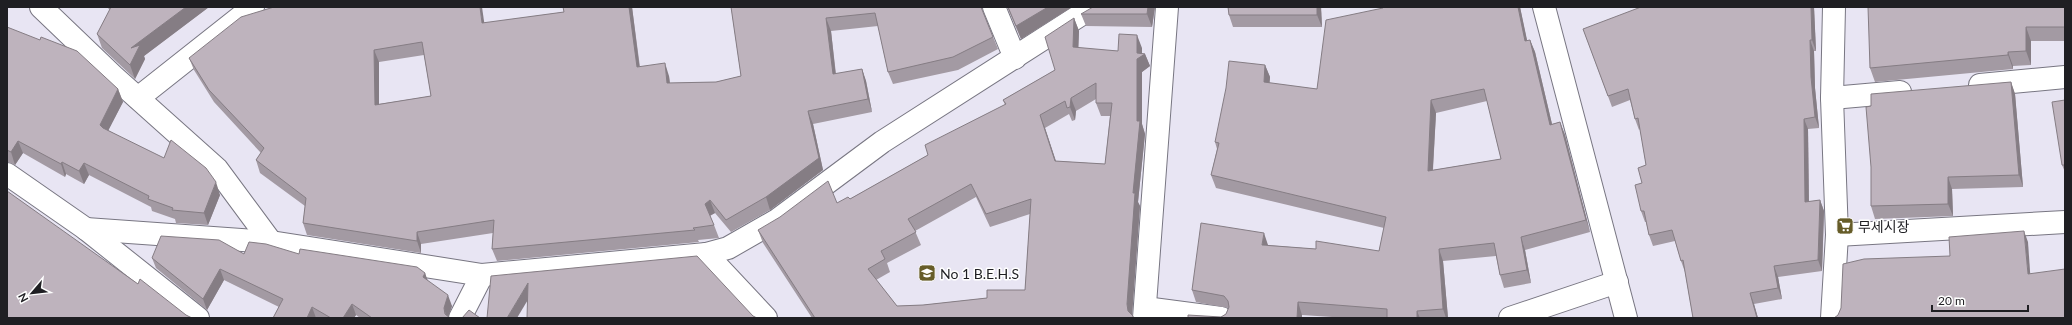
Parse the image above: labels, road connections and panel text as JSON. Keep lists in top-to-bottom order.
{
  "places": {
    "supermarket": ["무세시장"],
    "school or university": ["No 1 B.E.H.S"]
  },
  "scale_bar": "20 m",
  "north": "bottom left"
}
